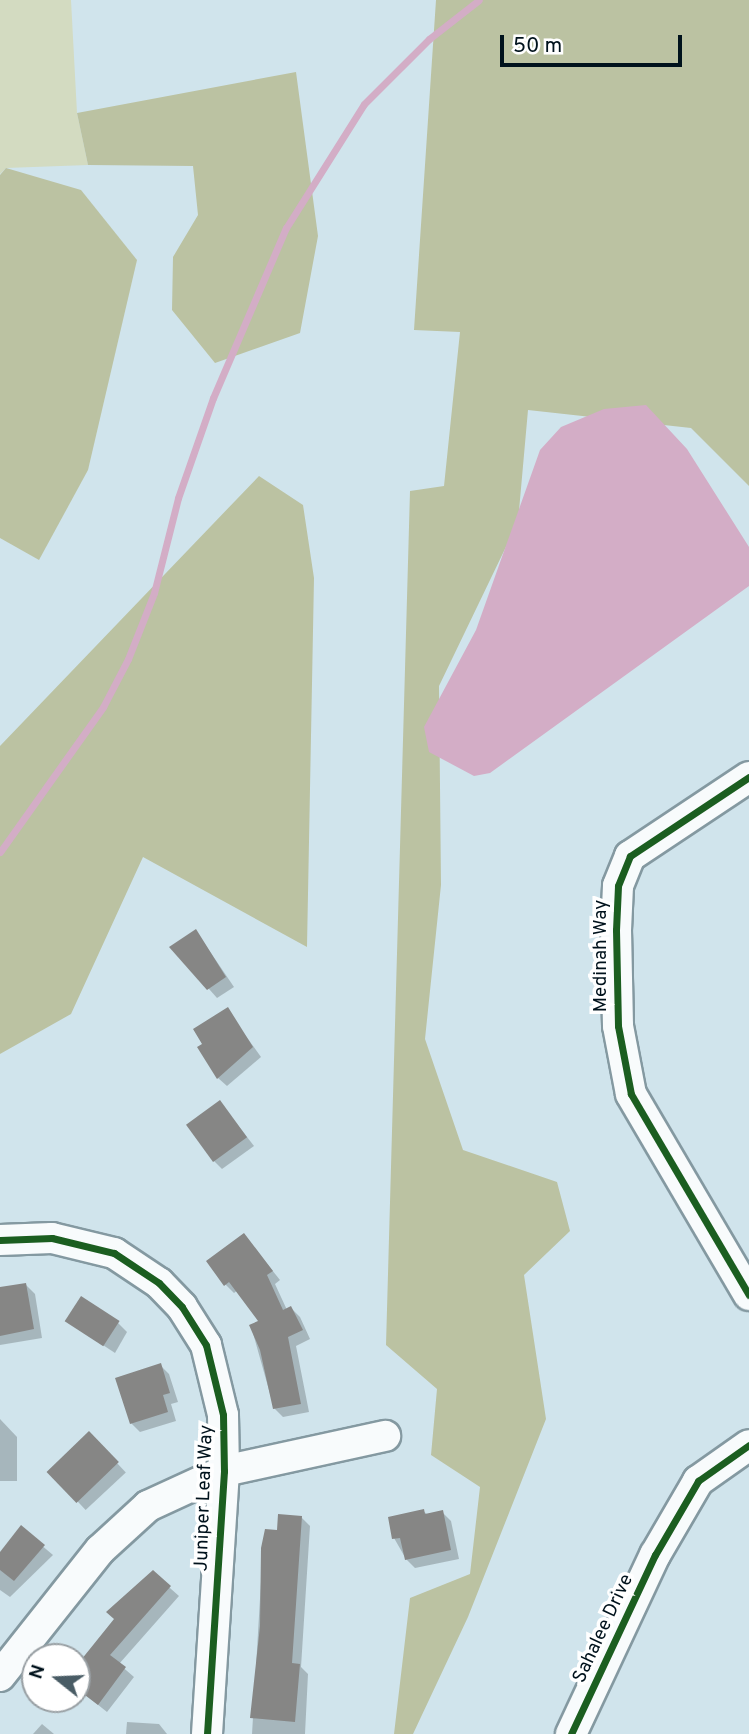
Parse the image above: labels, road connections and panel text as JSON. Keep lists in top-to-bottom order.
{
  "streets": {
    "street": ["Medinah Way", "Juniper Leaf Way", "Sahalee Drive"]
  },
  "scale_bar": "50 m",
  "north": "left"
}
